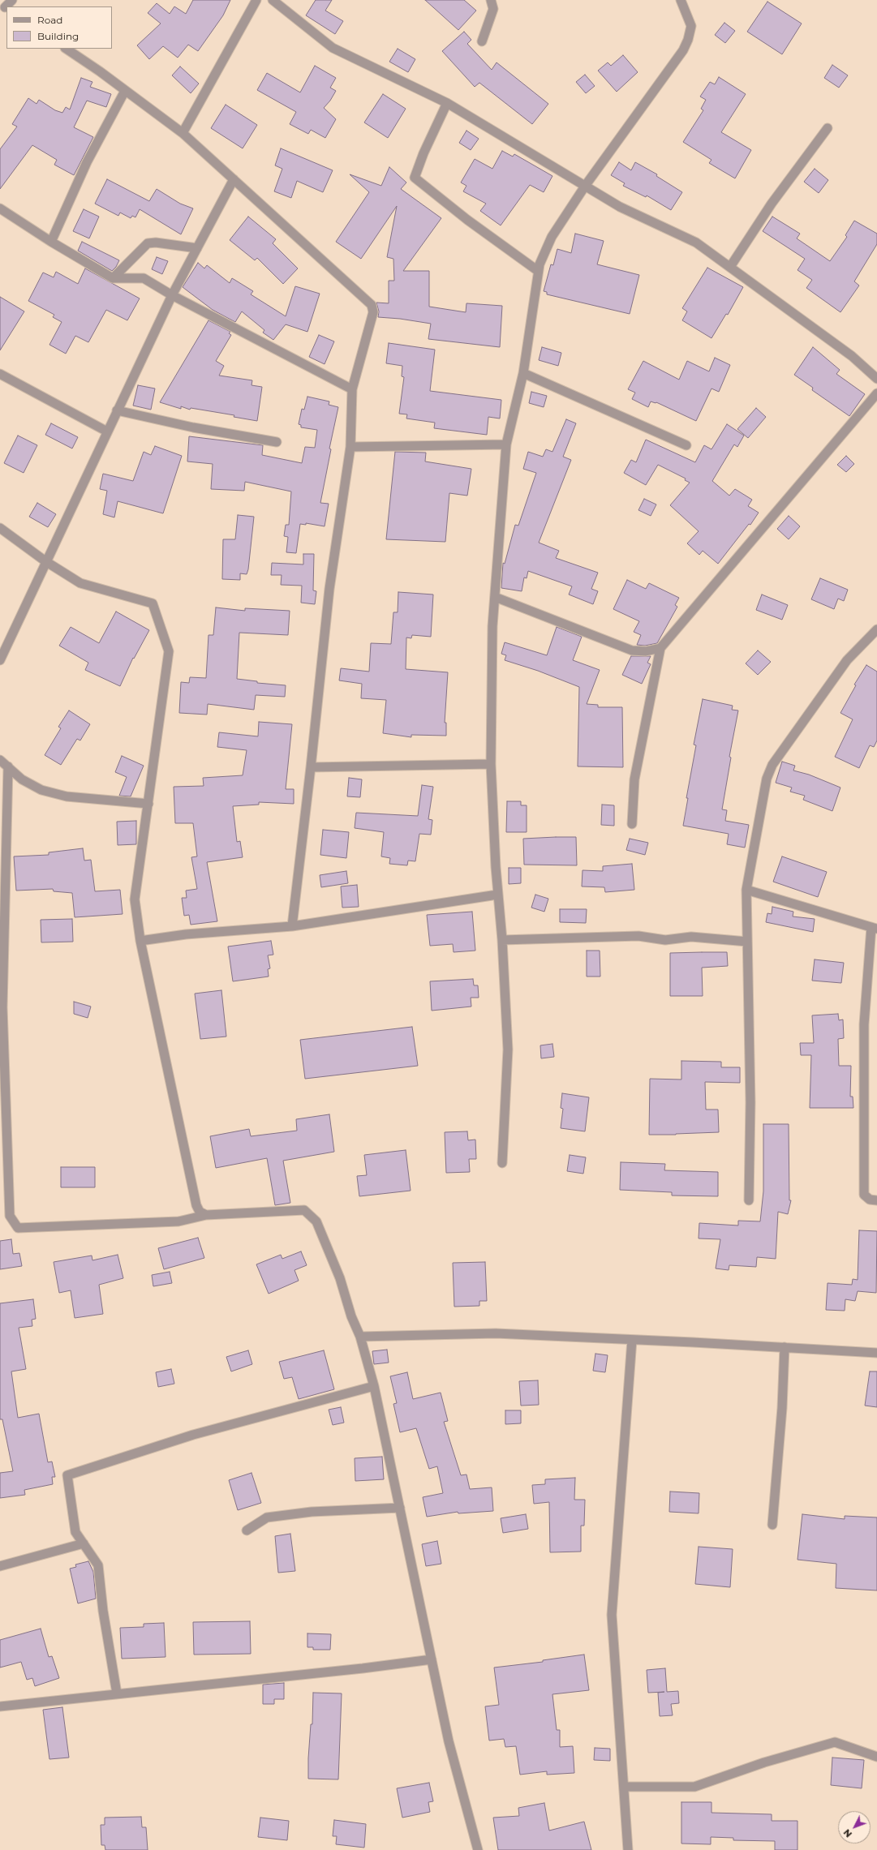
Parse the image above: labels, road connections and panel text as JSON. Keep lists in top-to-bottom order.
{
  "legend": ["Road", "Building"],
  "north": "bottom left"
}
